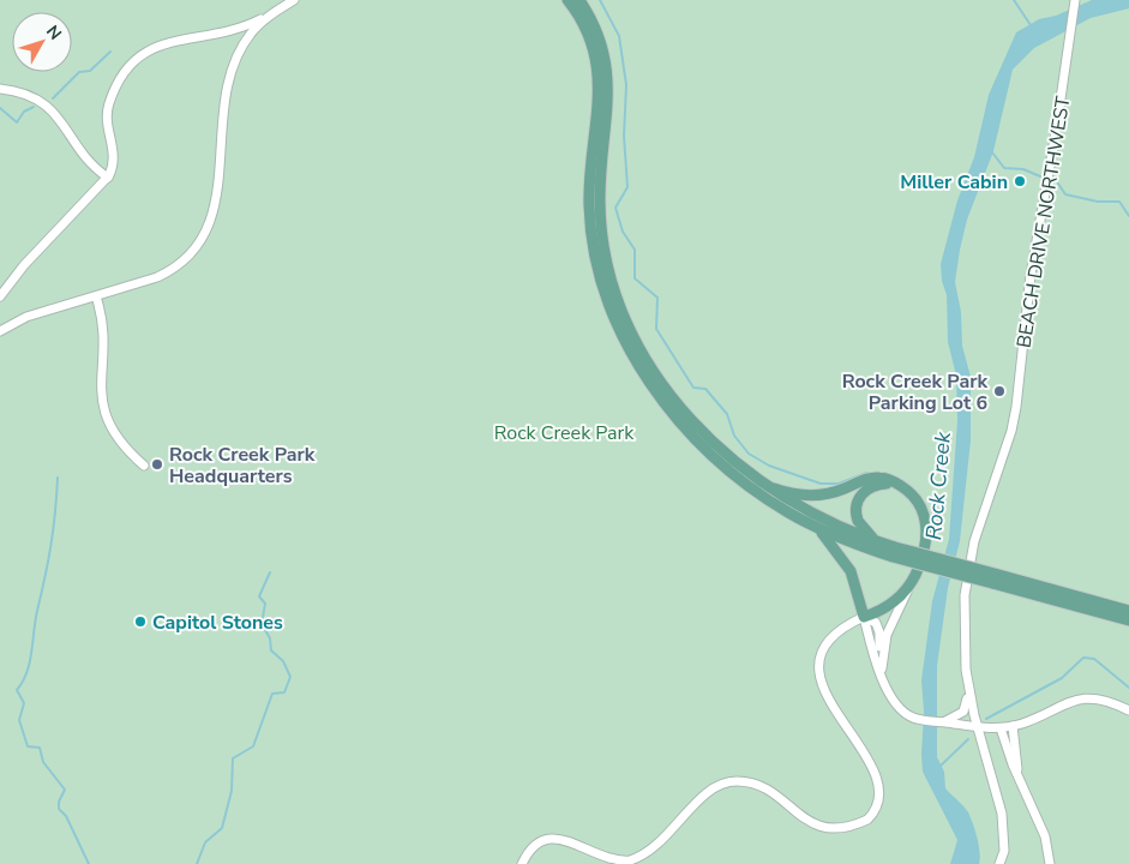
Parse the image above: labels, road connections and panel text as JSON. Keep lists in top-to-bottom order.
{
  "streets": {
    "street": ["BEACH DRIVE NORTHWEST"]
  },
  "water": ["Rock Creek"],
  "parks": ["Rock Creek Park"],
  "places": [
    "Miller Cabin",
    "Rock Creek Park Parking Lot 6",
    "Rock Creek Park Headquarters",
    "Capitol Stones"
  ],
  "north": "top right"
}
